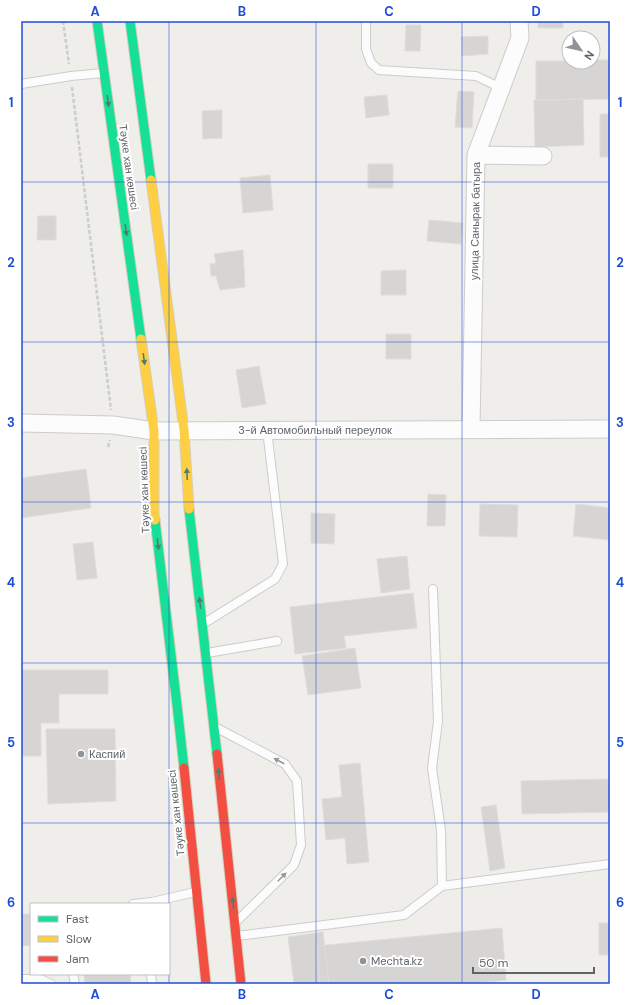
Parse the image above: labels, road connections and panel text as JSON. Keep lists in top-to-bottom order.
{
  "streets": {
    "main road": ["Тәуке хан көшесі"],
    "street": ["улица Санырак батыра", "3-й Автомобильный переулок"]
  },
  "crossings": [
    ["Тәуке хан көшесі", "3-й Автомобильный переулок"],
    ["улица Санырак батыра", "3-й Автомобильный переулок"]
  ],
  "places": ["Каспий", "Mechta.kz"],
  "legend": ["Fast", "Slow", "Jam"],
  "scale_bar": "50 m",
  "north": "bottom right",
  "grid": {
    "columns": [
      "A",
      "B",
      "C",
      "D"
    ],
    "rows": [
      "1",
      "2",
      "3",
      "4",
      "5",
      "6"
    ]
  }
}
